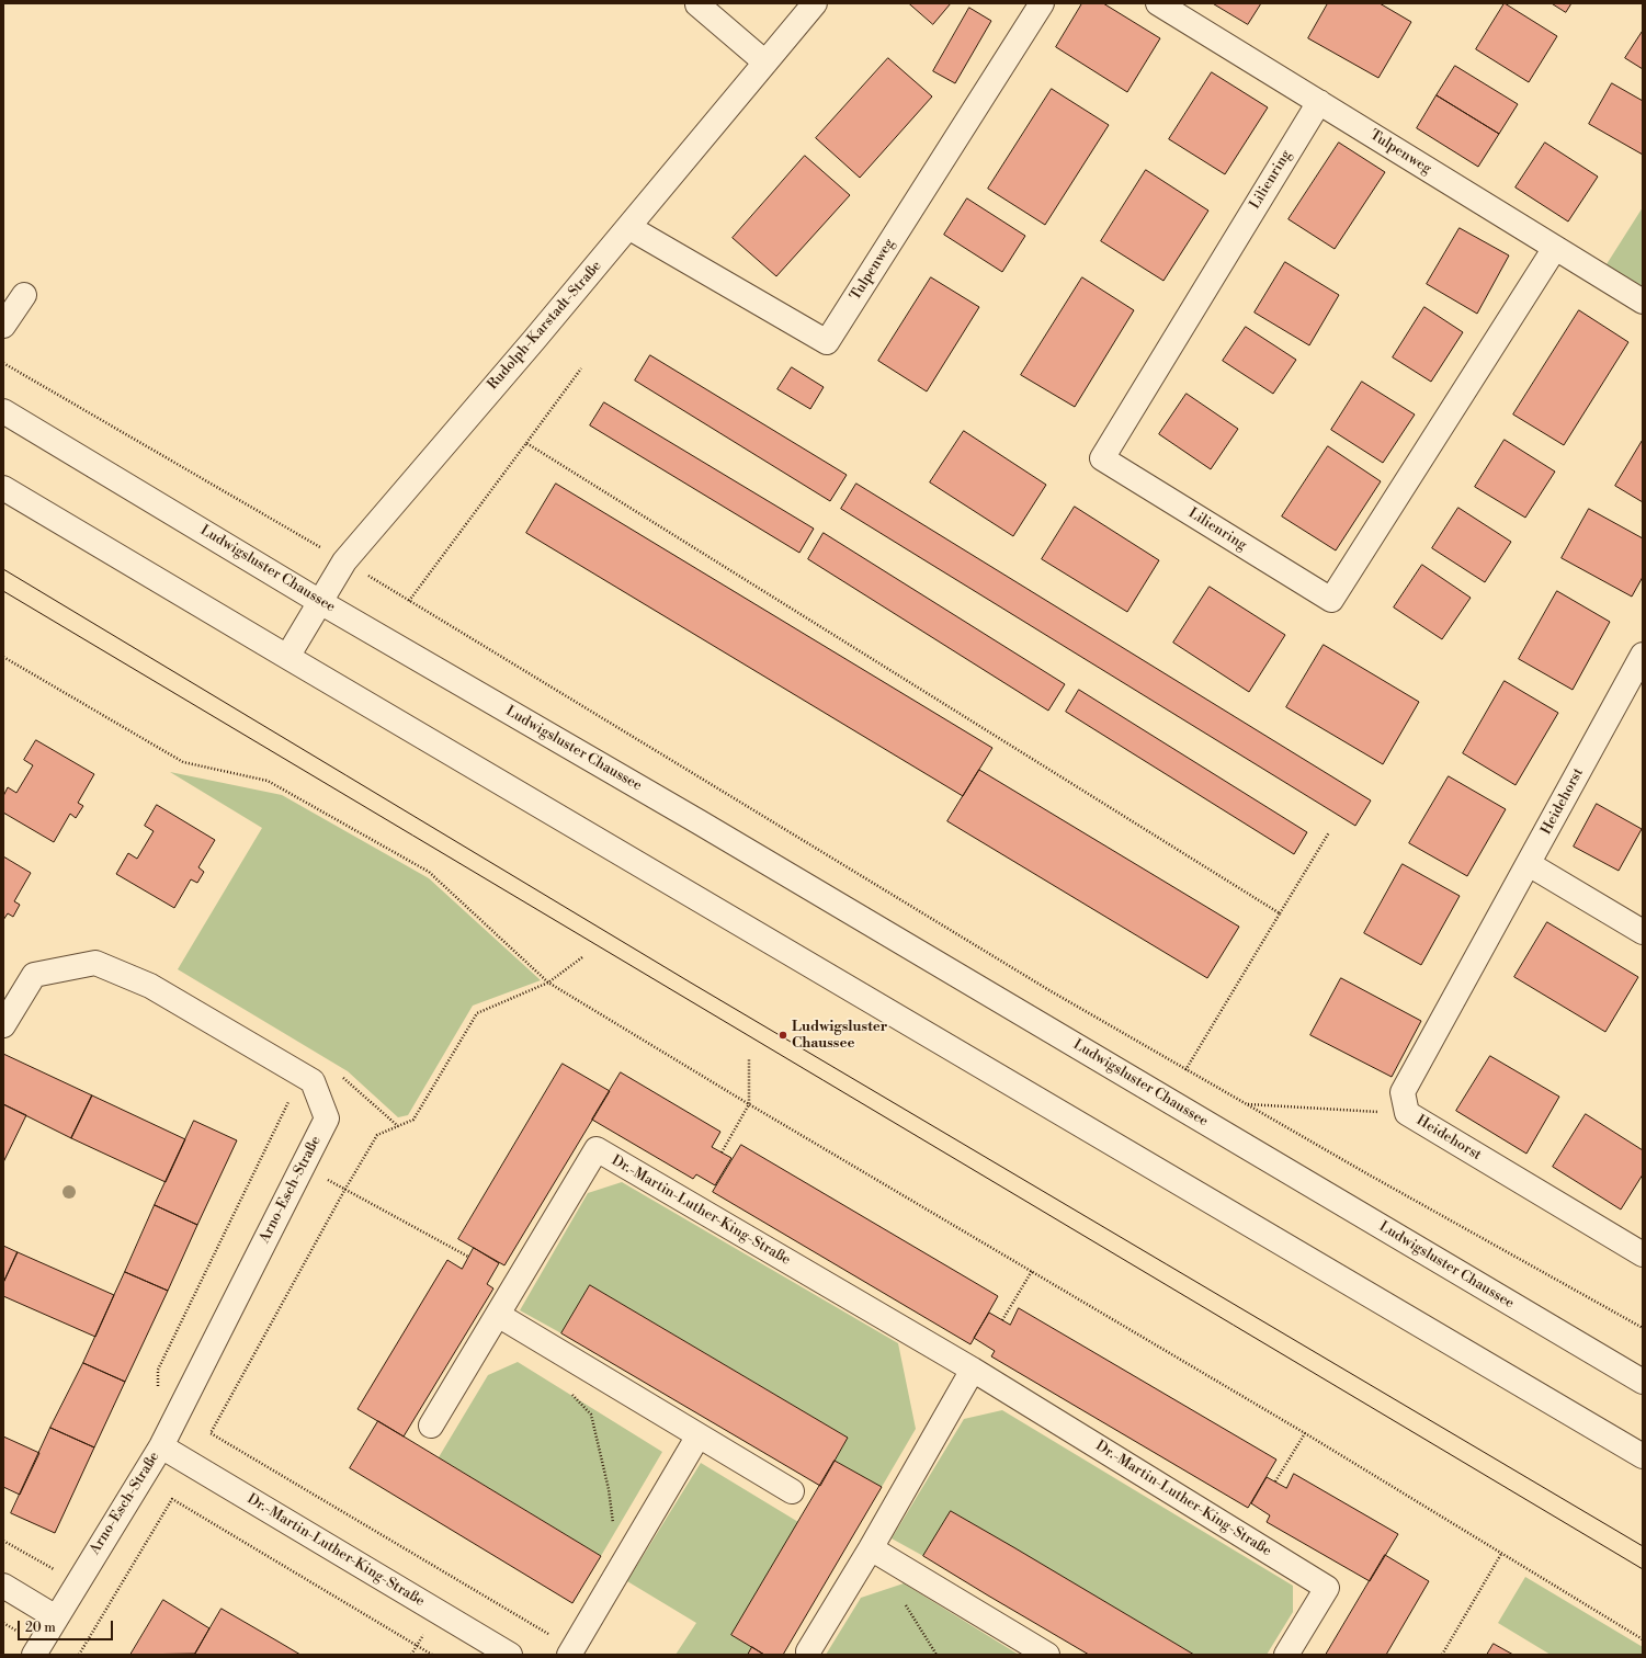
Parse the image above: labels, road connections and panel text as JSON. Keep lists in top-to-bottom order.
{
  "streets": {
    "street": [
      "Tulpenweg",
      "Lilienring",
      "Rudolph-Karstadt-Straße",
      "Ludwigsluster Chaussee",
      "Heidehorst",
      "Arno-Esch-Straße",
      "Dr.-Martin-Luther-King-Straße"
    ]
  },
  "crossings": [
    ["Tulpenweg", "Lilienring"],
    ["Tulpenweg", "Rudolph-Karstadt-Straße"],
    ["Rudolph-Karstadt-Straße", "Ludwigsluster Chaussee"],
    ["Arno-Esch-Straße", "Dr.-Martin-Luther-King-Straße"]
  ],
  "places": ["Ludwigsluster Chaussee"],
  "scale_bar": "20 m"
}
